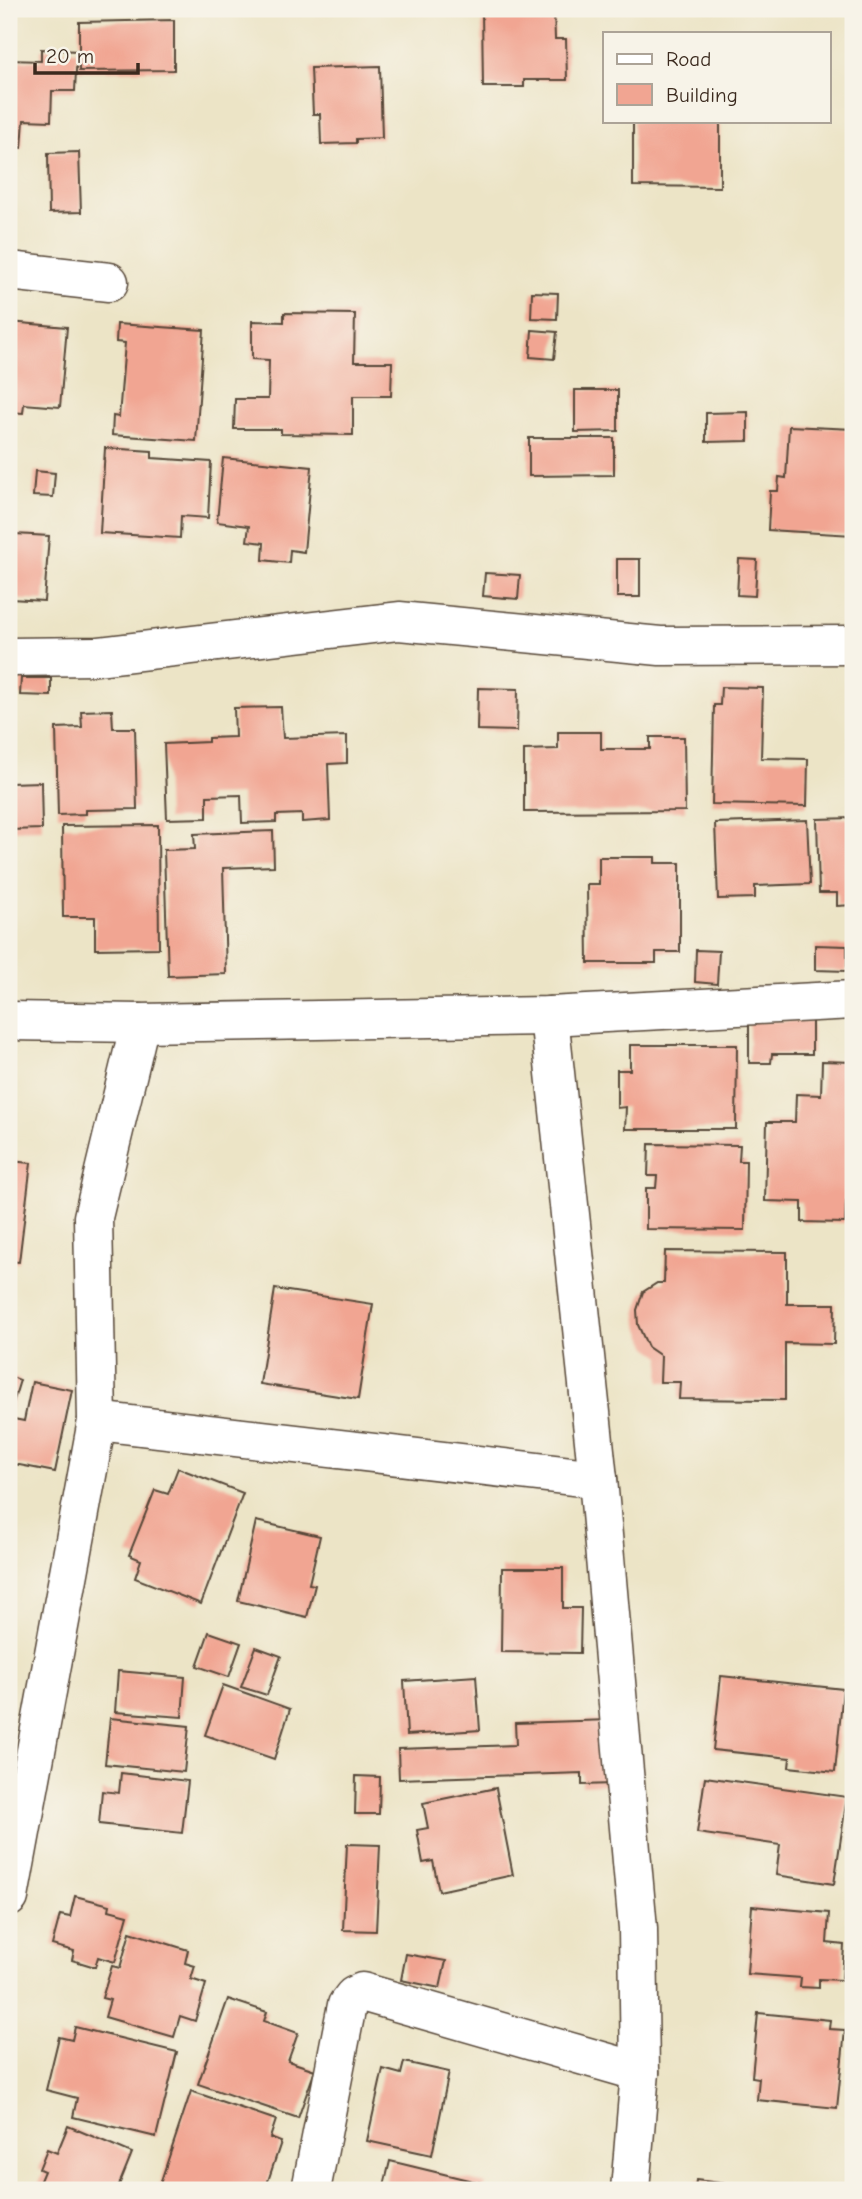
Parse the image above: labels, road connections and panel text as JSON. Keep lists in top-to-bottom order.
{
  "legend": ["Road", "Building"],
  "scale_bar": "20 m"
}
